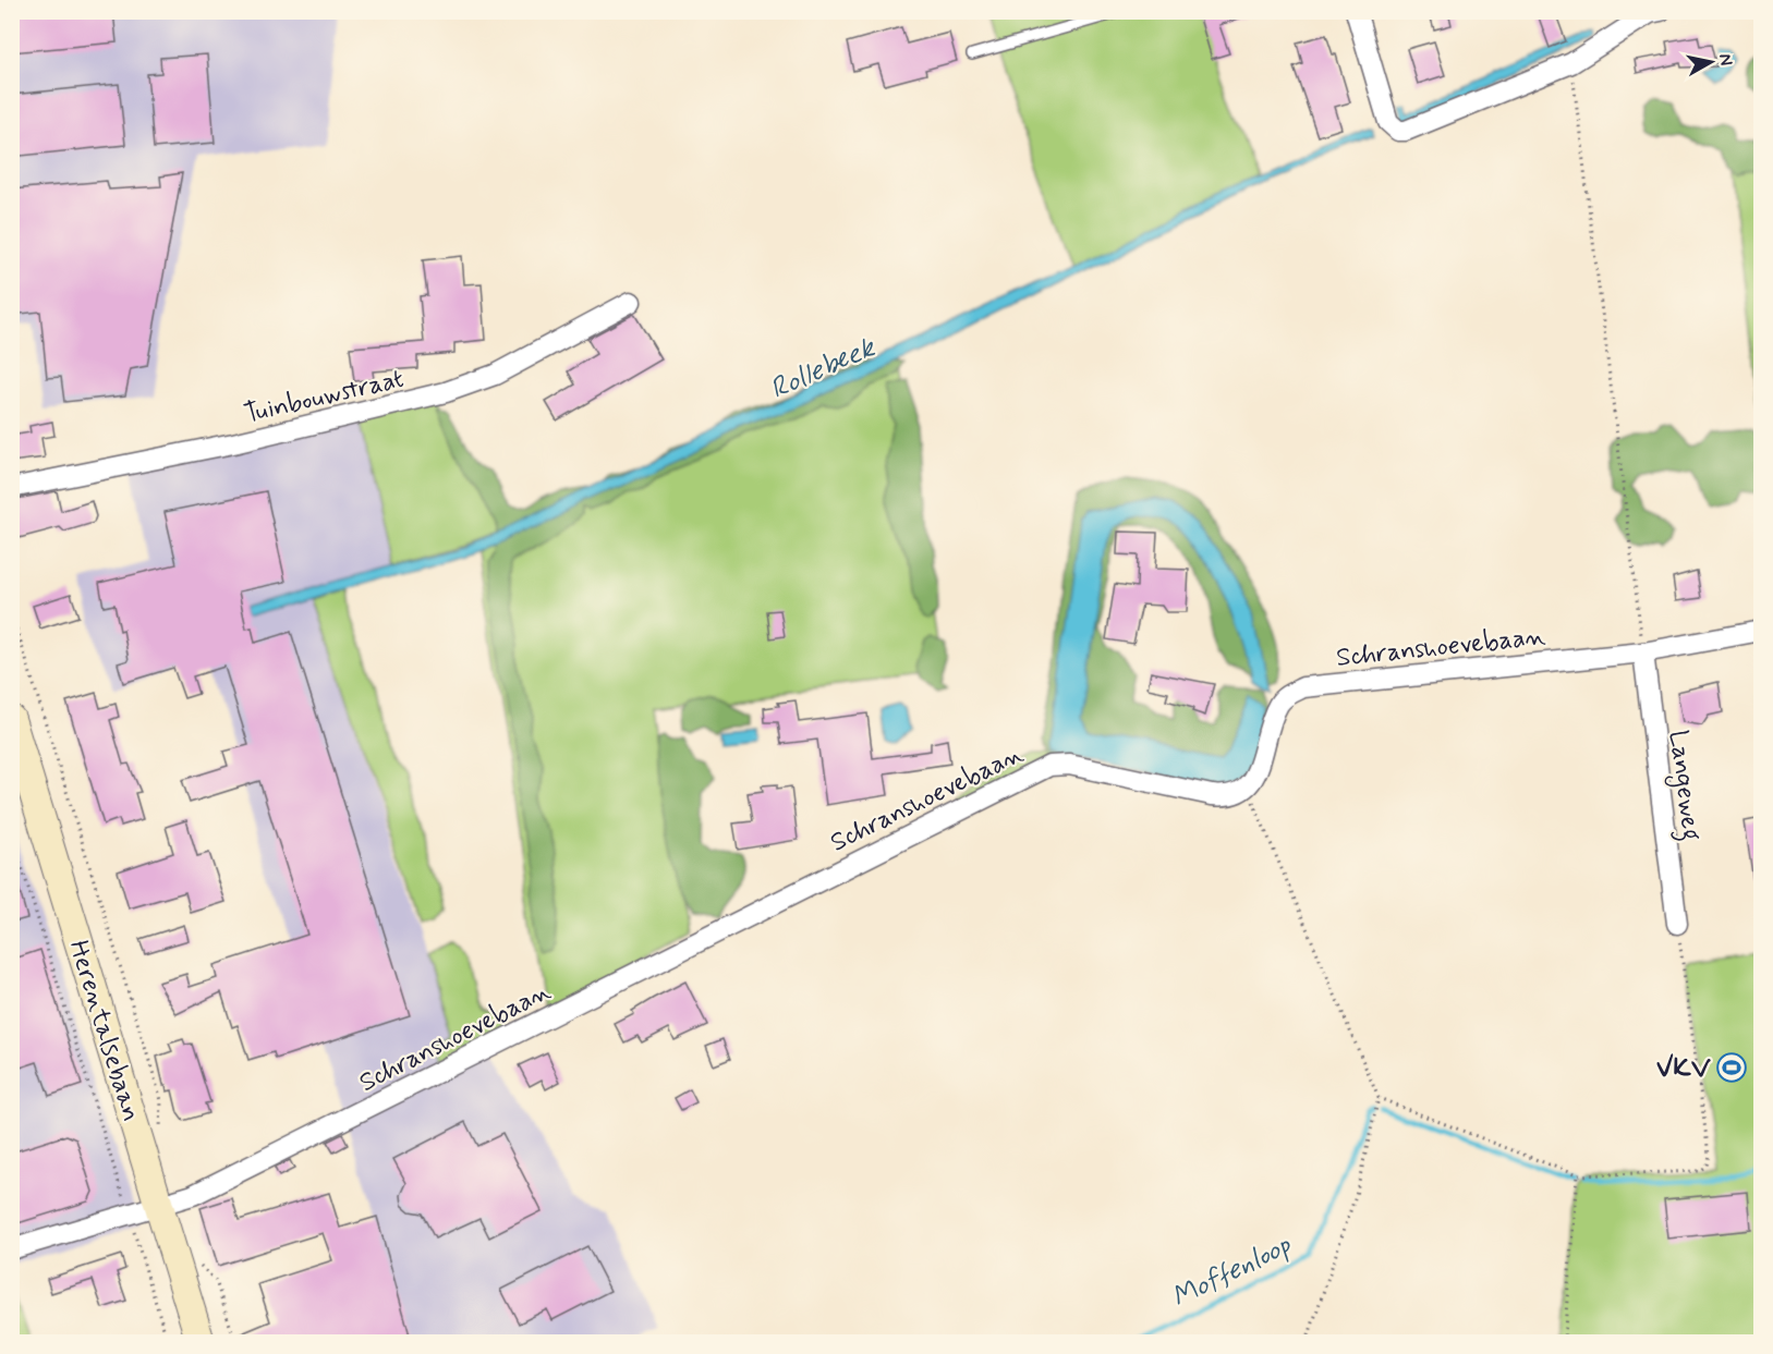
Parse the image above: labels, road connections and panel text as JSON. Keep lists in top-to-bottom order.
{
  "streets": {
    "main road": ["Herentalsebaan"],
    "street": ["Tuinbouwstraat", "Schranshoevebaan", "Langeweg"]
  },
  "crossings": [
    ["Schranshoevebaan", "Langeweg"],
    ["Schranshoevebaan", "Herentalsebaan"]
  ],
  "water": ["Rollebeek", "Moffenloop"],
  "places": {
    "sports": ["VKV"]
  },
  "north": "right"
}
